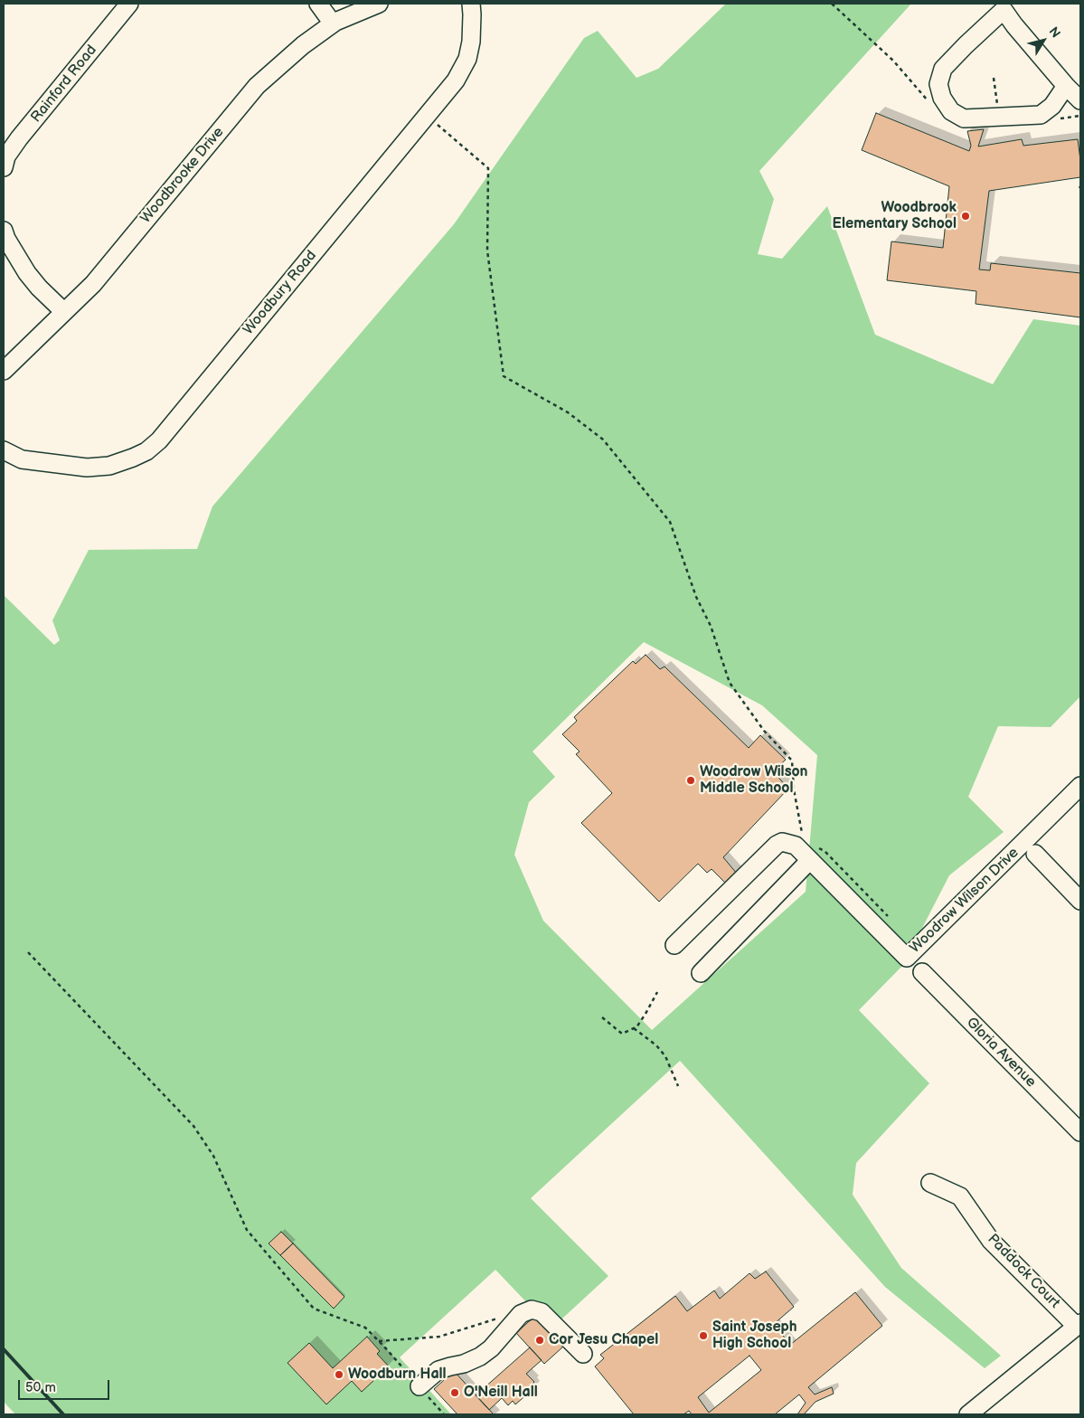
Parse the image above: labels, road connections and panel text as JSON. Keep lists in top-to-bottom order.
{
  "streets": {
    "street": [
      "Rainford Road",
      "Woodbrooke Drive",
      "Woodbury Road",
      "Woodrow Wilson Drive",
      "Gloria Avenue",
      "Paddock Court"
    ]
  },
  "places": [
    "Woodbrook Elementary School",
    "Woodrow Wilson Middle School",
    "Saint Joseph High School",
    "Cor Jesu Chapel",
    "Woodburn Hall",
    "O'Neill Hall"
  ],
  "scale_bar": "50 m",
  "north": "top right"
}
